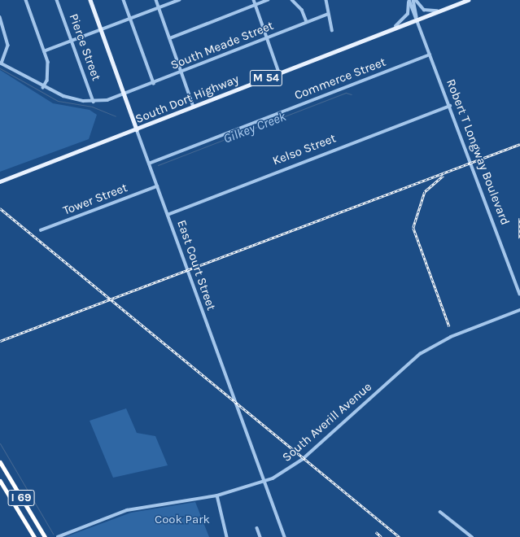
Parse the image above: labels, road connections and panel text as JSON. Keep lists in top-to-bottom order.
{
  "streets": {
    "highway": ["I 69"],
    "main road": ["M 54", "South Dort Highway", "East Court Street"],
    "street": [
      "South Meade Street",
      "Pierce Street",
      "Commerce Street",
      "Kelso Street",
      "Robert T Longway Boulevard",
      "Tower Street",
      "South Averill Avenue"
    ]
  },
  "crossings": [
    ["South Meade Street", "Pierce Street"],
    ["South Meade Street", "East Court Street"],
    ["M 54", "South Dort Highway"],
    ["M 54", "Robert T Longway Boulevard"],
    ["Commerce Street", "Robert T Longway Boulevard"],
    ["Commerce Street", "East Court Street"],
    ["South Dort Highway", "Robert T Longway Boulevard"],
    ["South Dort Highway", "East Court Street"],
    ["Kelso Street", "Robert T Longway Boulevard"],
    ["Kelso Street", "East Court Street"],
    ["Tower Street", "East Court Street"],
    ["East Court Street", "South Averill Avenue"]
  ],
  "water": ["Gilkey Creek"],
  "parks": ["Cook Park"]
}
